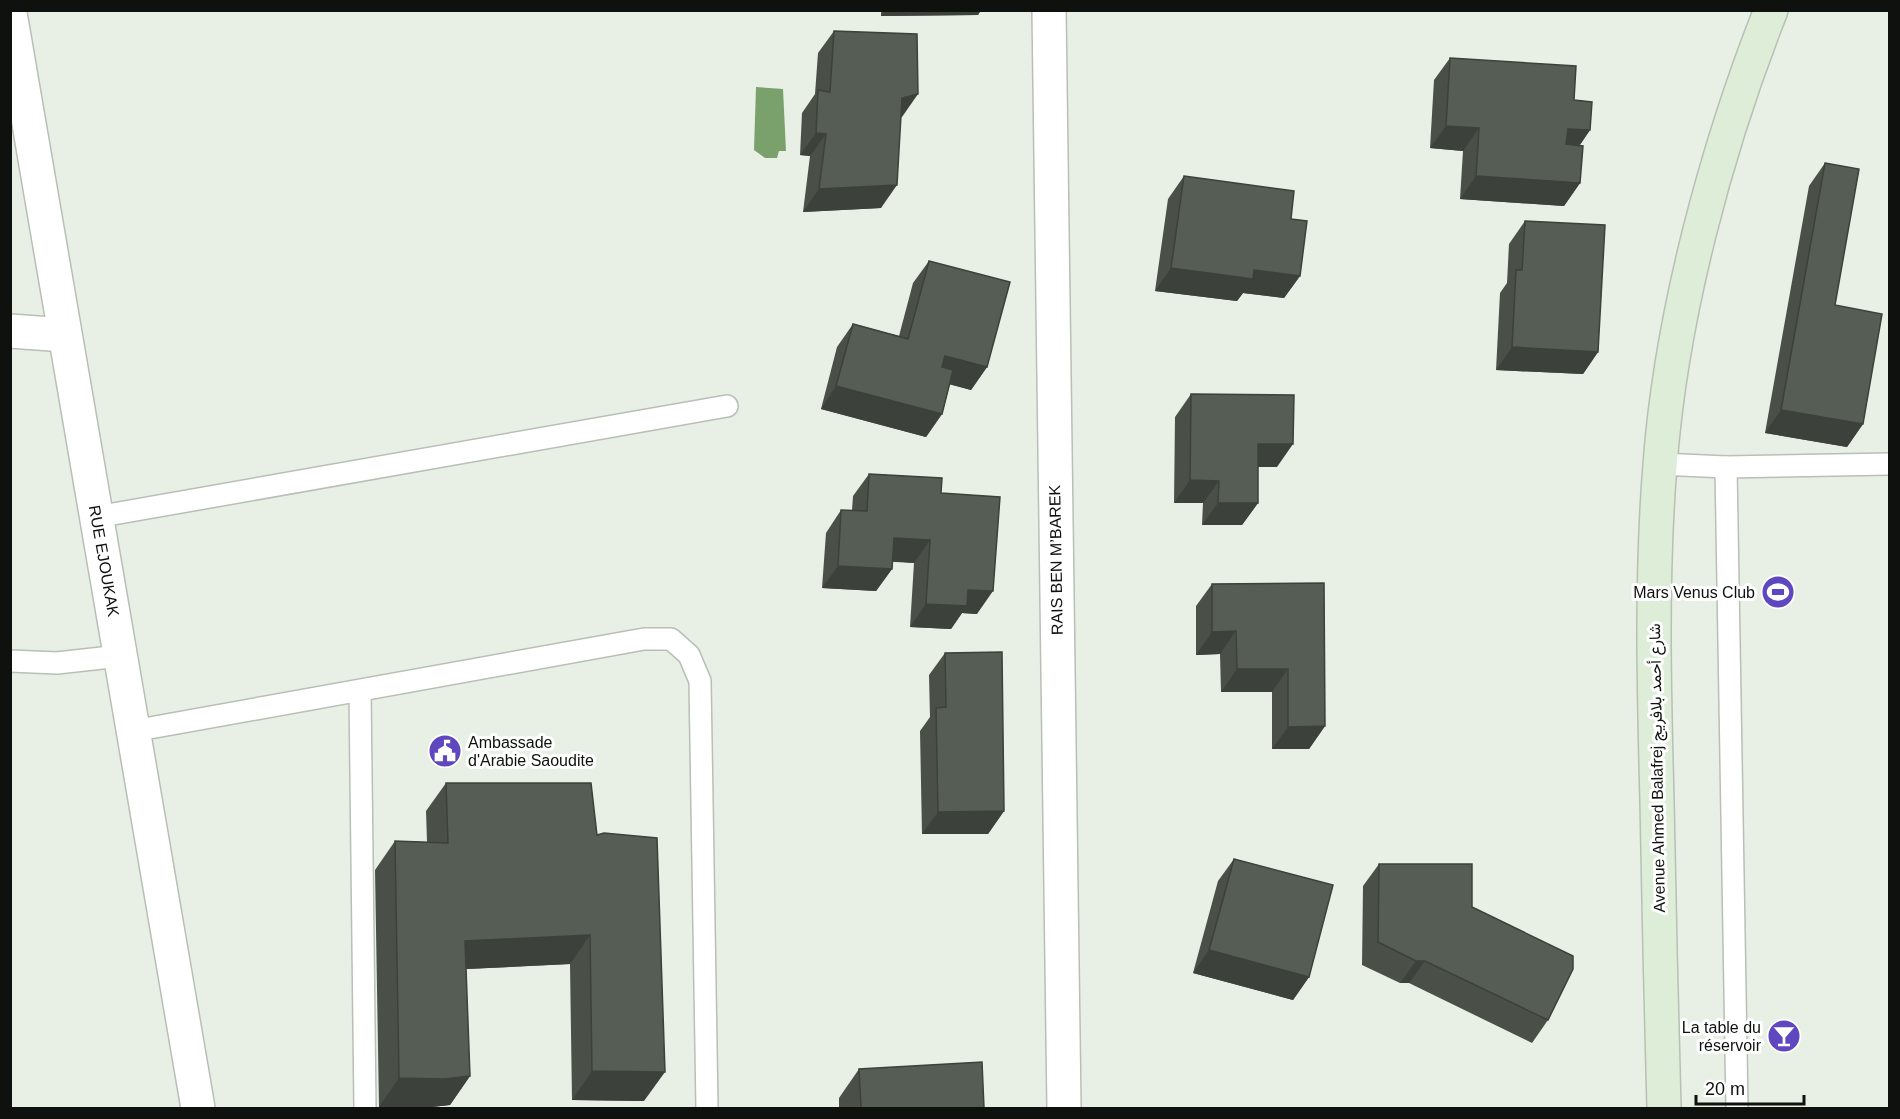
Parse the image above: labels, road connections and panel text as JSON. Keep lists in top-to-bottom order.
{
  "streets": {
    "main road": ["Avenue Ahmed Balafrej شارع أحمد بلافريج"],
    "street": ["RAIS BEN M’BAREK", "RUE EJOUKAK"]
  },
  "places": {
    "sports": ["Mars Venus Club"],
    "public building": ["Ambassade d'Arabie Saoudite"],
    "bar": ["La table du réservoir"]
  },
  "scale_bar": "20 m"
}
